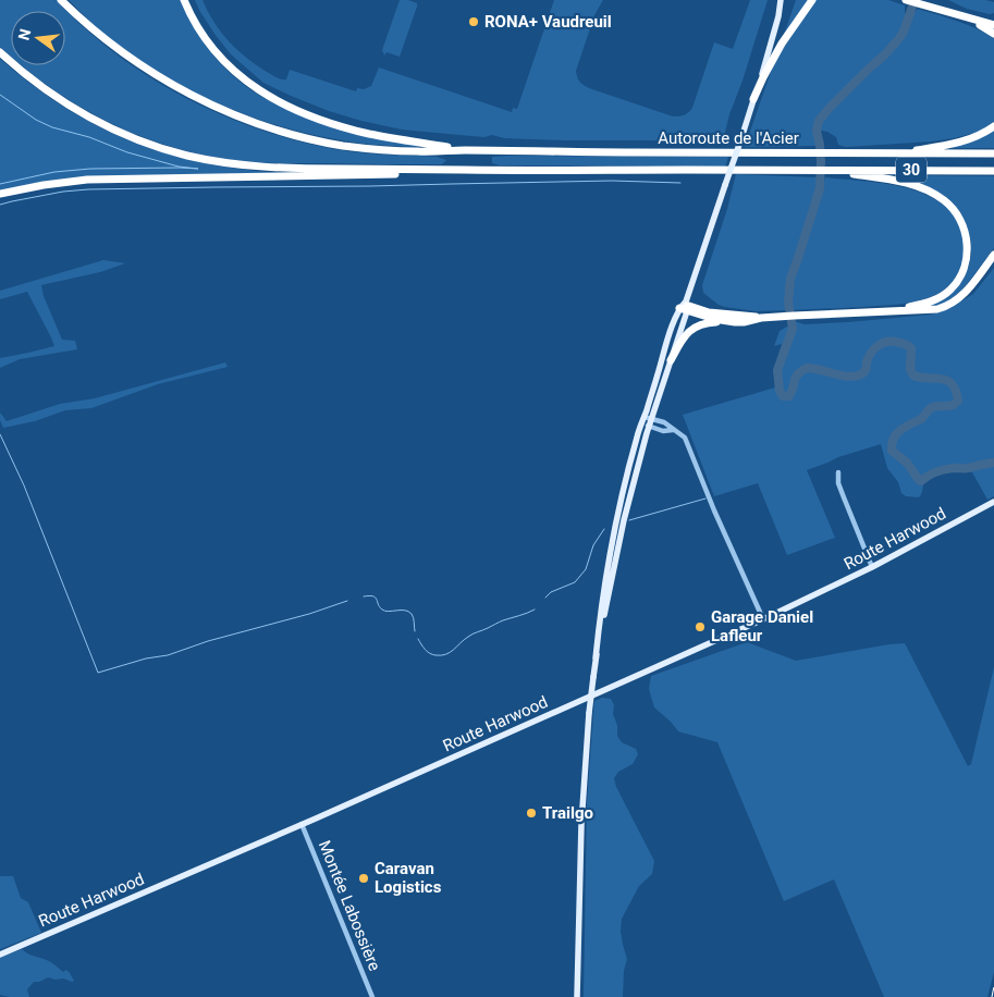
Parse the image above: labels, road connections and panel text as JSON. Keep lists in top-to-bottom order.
{
  "streets": {
    "highway": ["Autoroute de l'Acier", "30"],
    "main road": ["Route Harwood"],
    "street": ["Montée Labossière"]
  },
  "crossings": [
    ["Route Harwood", "Montée Labossière"]
  ],
  "places": [
    "RONA+ Vaudreuil",
    "Garage Daniel Lafleur",
    "Trailgo",
    "Caravan Logistics"
  ],
  "north": "left"
}
